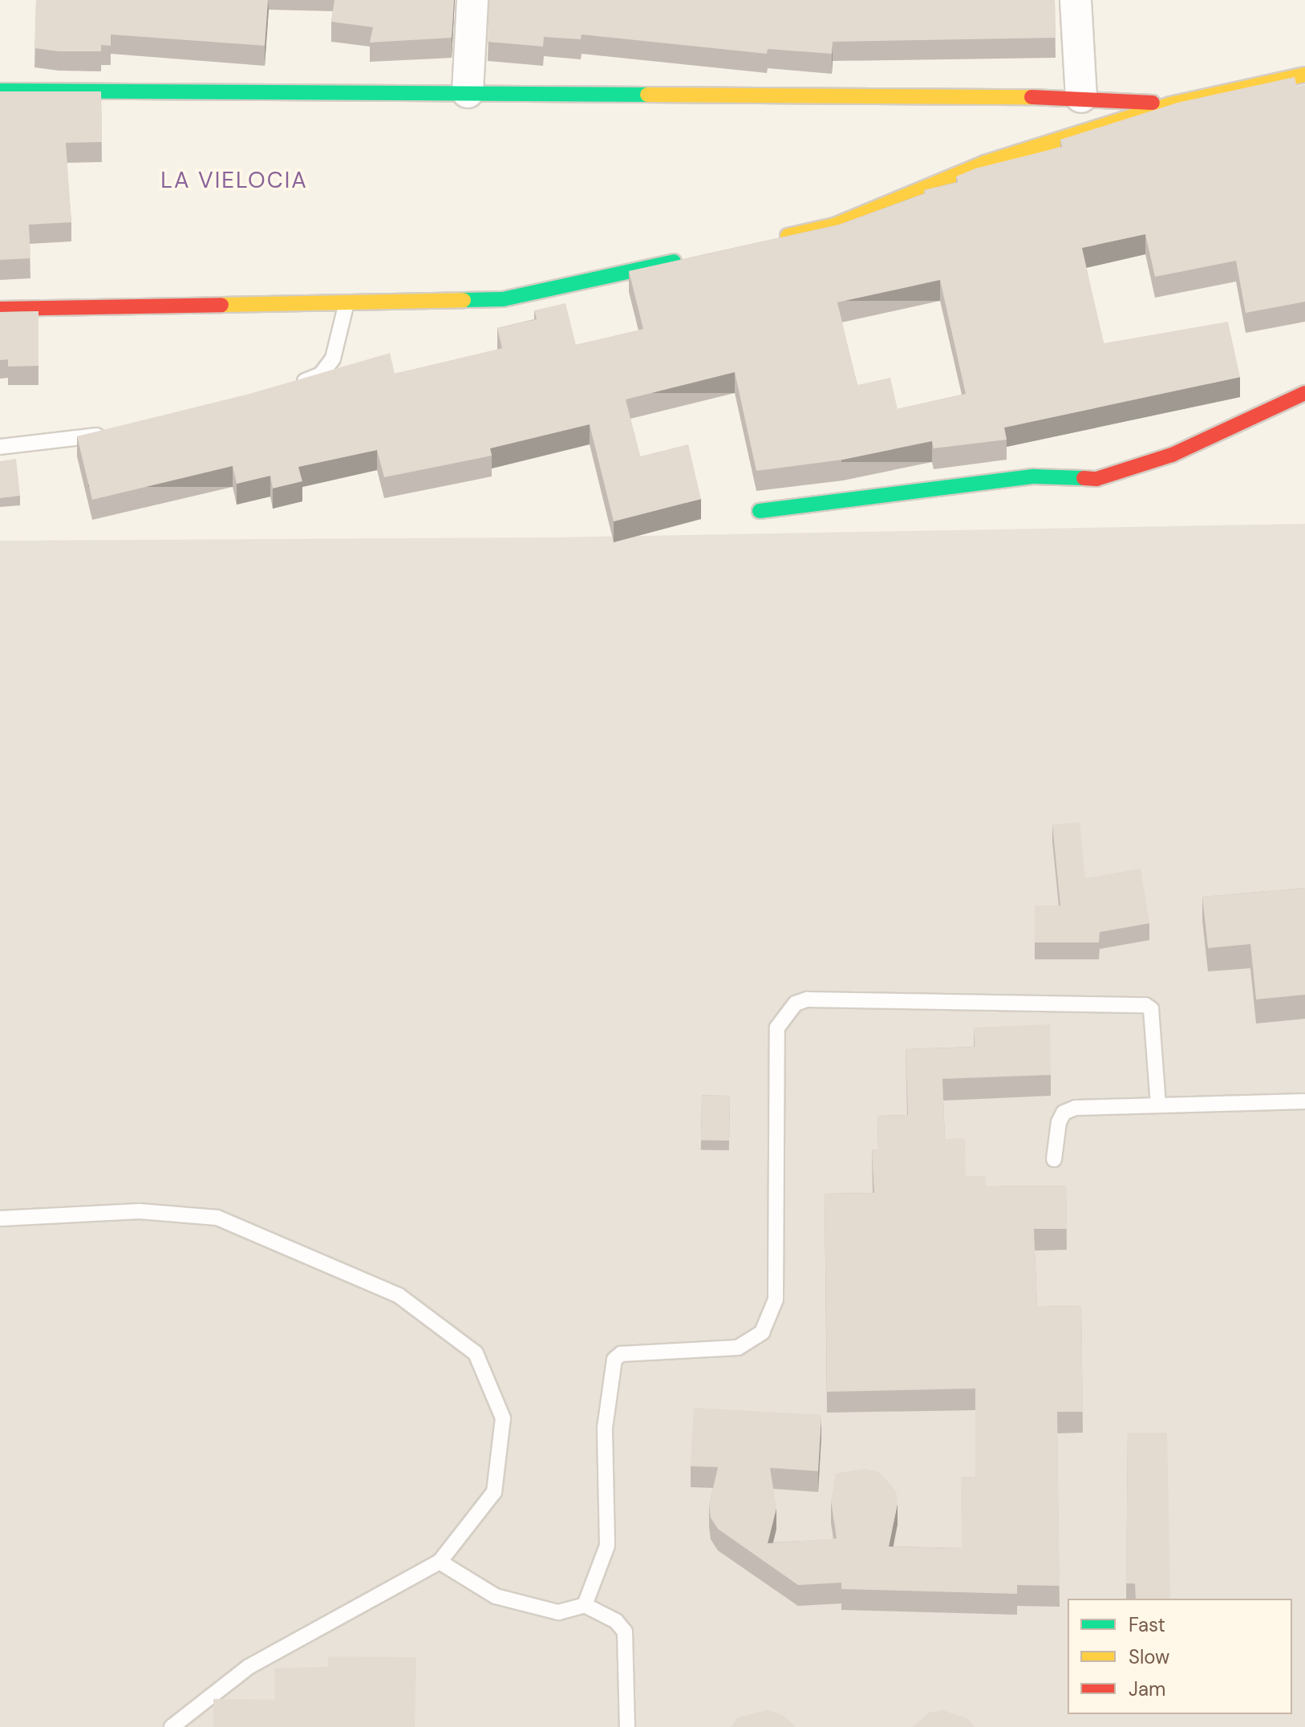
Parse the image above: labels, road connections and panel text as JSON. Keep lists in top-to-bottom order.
{
  "districts": ["LA VIELOCIA"],
  "legend": ["Fast", "Slow", "Jam"]
}
